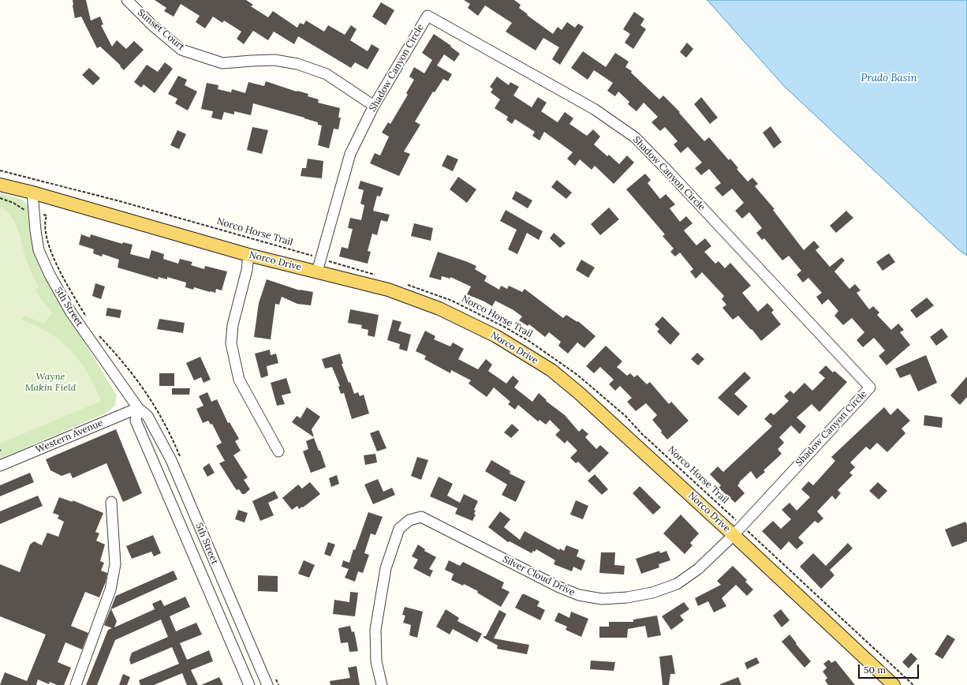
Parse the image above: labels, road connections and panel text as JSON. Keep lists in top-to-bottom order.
{
  "streets": {
    "main road": ["Norco Drive"],
    "street": [
      "Sunset Court",
      "Shadow Canyon Circle",
      "5th Street",
      "Western Avenue",
      "Silver Cloud Drive"
    ],
    "path": ["Norco Horse Trail"]
  },
  "crossings": [
    ["Sunset Court", "Shadow Canyon Circle"],
    ["Shadow Canyon Circle", "Norco Horse Trail"],
    ["Shadow Canyon Circle", "Norco Drive"],
    ["Shadow Canyon Circle", "Silver Cloud Drive"],
    ["Norco Horse Trail", "Norco Drive"],
    ["Norco Horse Trail", "Silver Cloud Drive"],
    ["Norco Drive", "5th Street"],
    ["Norco Drive", "Silver Cloud Drive"],
    ["5th Street", "Western Avenue"]
  ],
  "water": ["Prado Basin"],
  "parks": ["Wayne Makin Field"],
  "scale_bar": "50 m"
}
